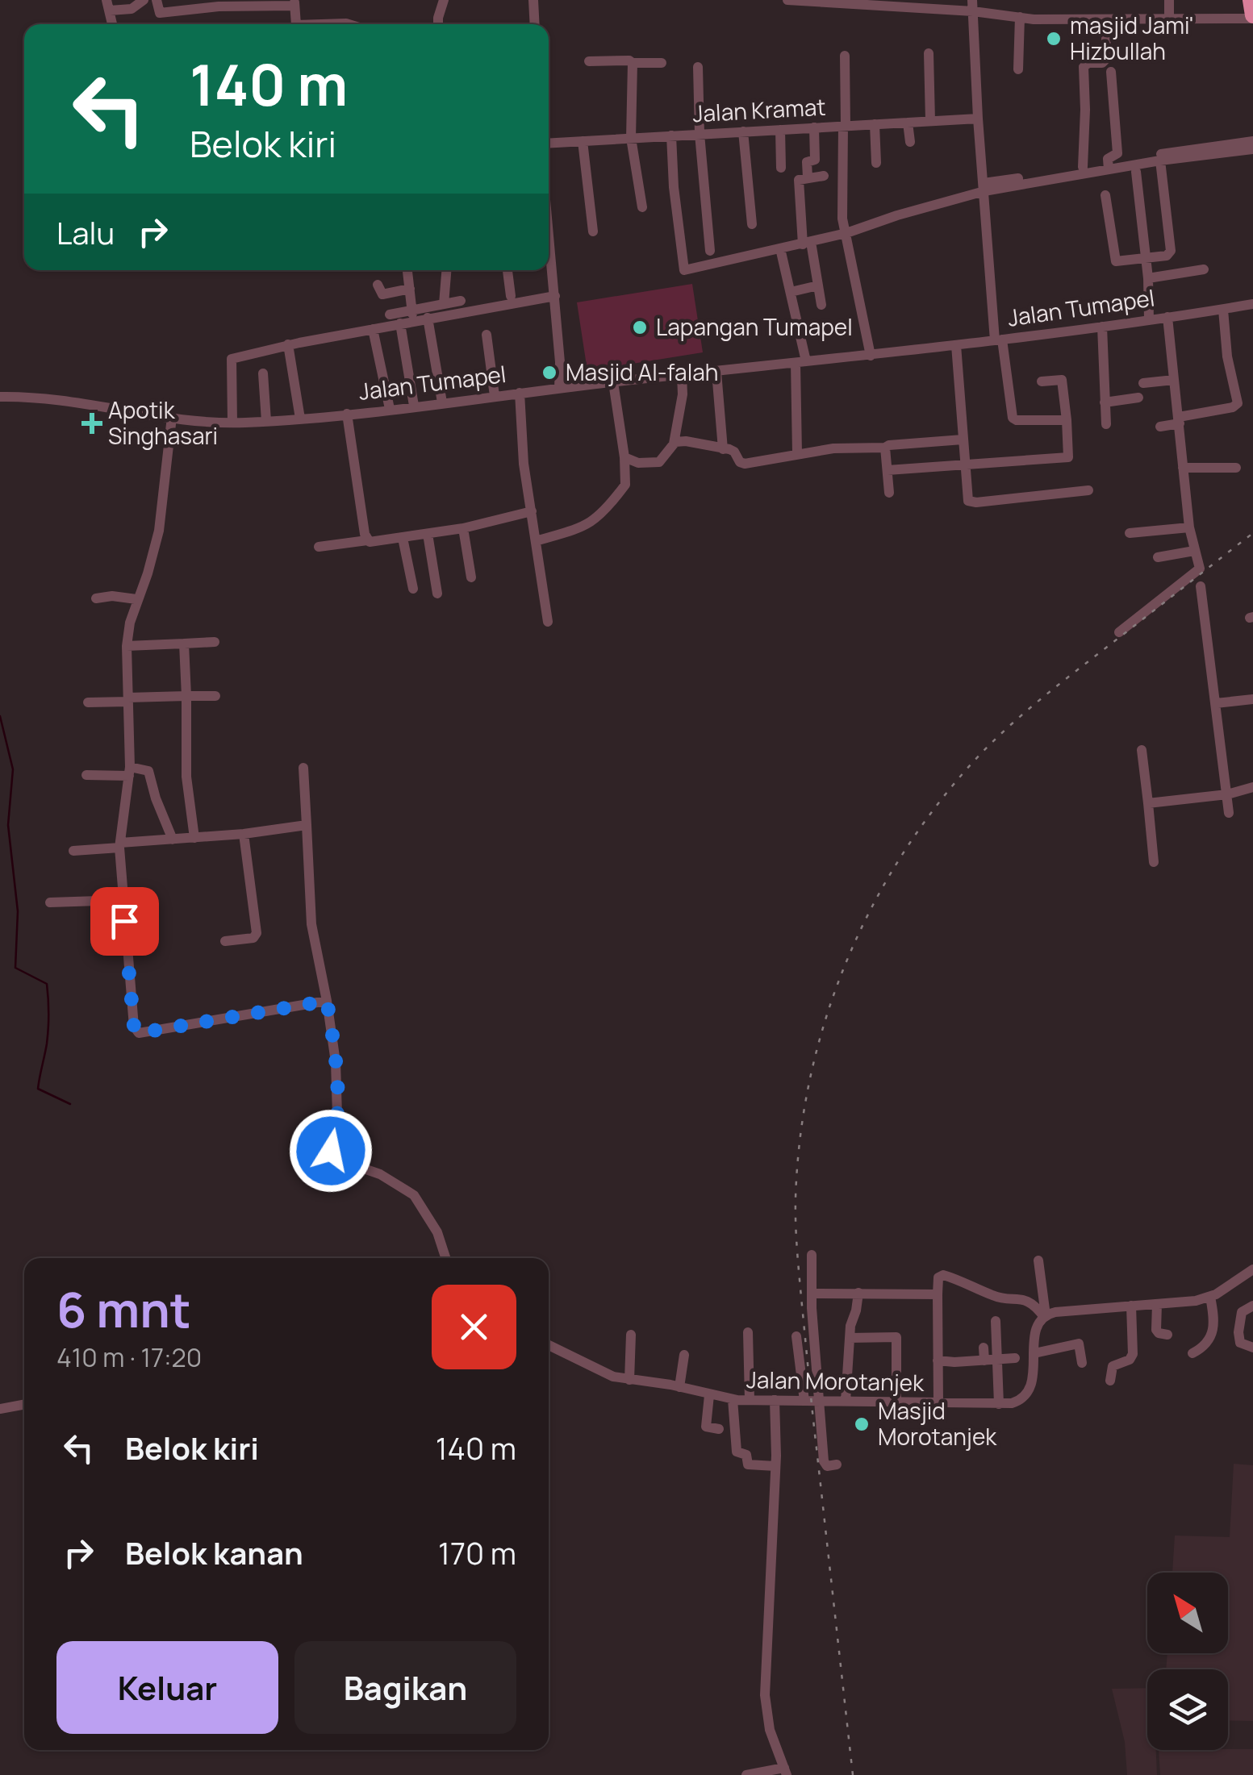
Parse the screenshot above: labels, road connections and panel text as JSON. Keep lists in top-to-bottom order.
{
  "streets": {
    "street": ["Jalan Kramat", "Jalan Tumapel", "Jalan Morotanjek"]
  },
  "places": {
    "other": [
      "masjid Jami' Hizbullah",
      "Lapangan Tumapel",
      "Masjid Al-falah",
      "Masjid Morotanjek"
    ],
    "health": ["Apotik Singhasari"]
  },
  "north": "top left",
  "page": {
    "turn": ["140 m", "Belok kiri"],
    "then": "Lalu",
    "heading": ["6 mnt", "410 m · 17:20"],
    "list": [
      {
        "name": "Belok kiri",
        "value": "140 m"
      },
      {
        "name": "Belok kanan",
        "value": "170 m"
      }
    ],
    "buttons": ["Keluar", "Bagikan"]
  }
}
